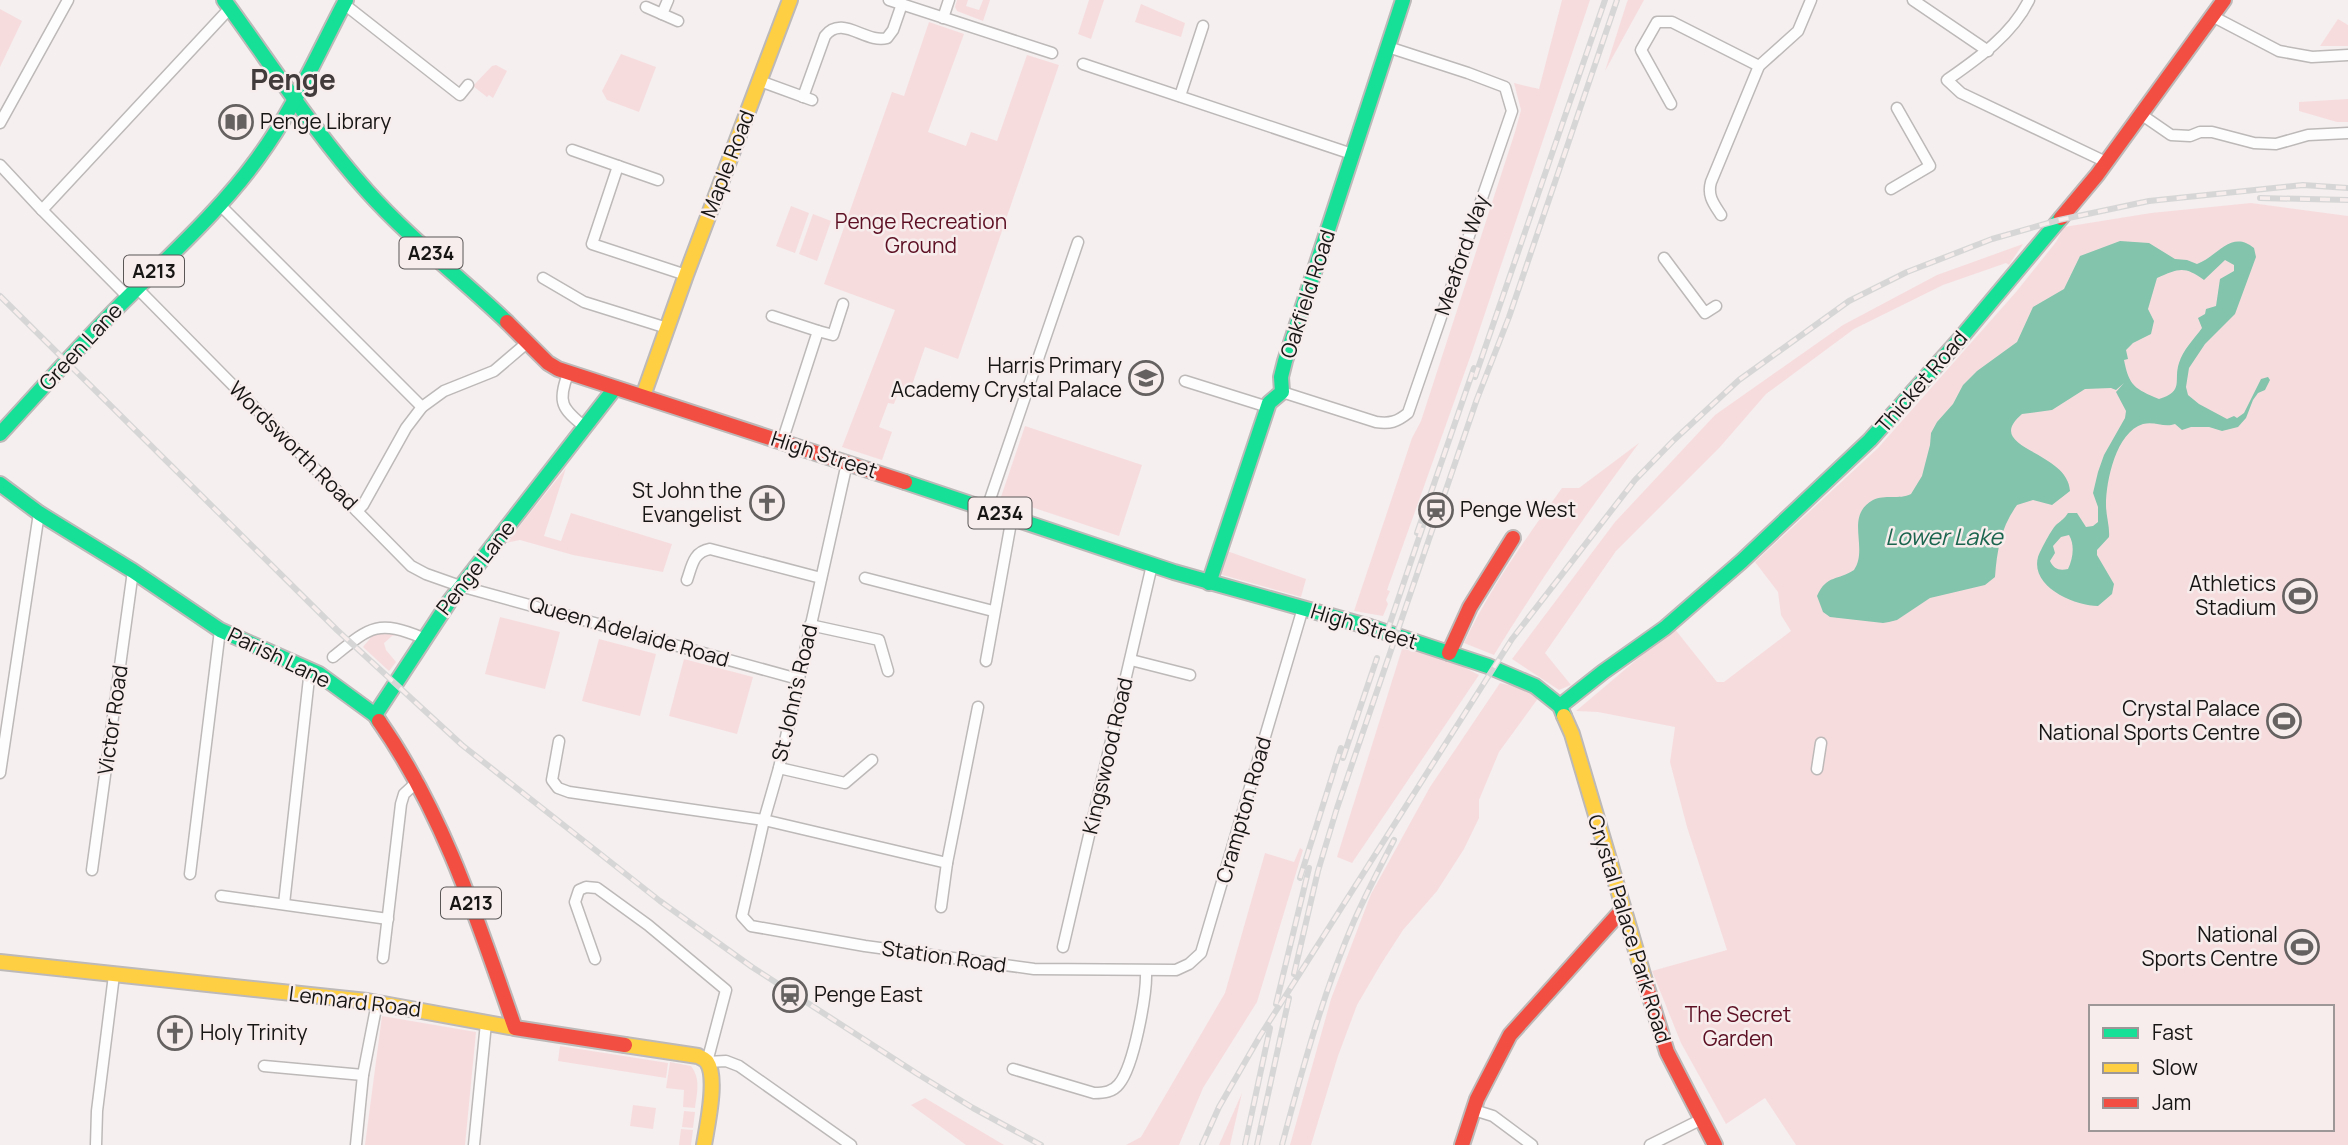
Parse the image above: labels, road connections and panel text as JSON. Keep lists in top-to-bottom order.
{
  "streets": {
    "main road": [
      "Maple Road",
      "A234",
      "A213",
      "Oakfield Road",
      "Green Lane",
      "Thicket Road",
      "High Street",
      "Penge Lane",
      "Parish Lane",
      "Crystal Palace Park Road",
      "Lennard Road"
    ],
    "street": [
      "Meaford Way",
      "Wordsworth Road",
      "Queen Adelaide Road",
      "St John's Road",
      "Victor Road",
      "Kingswood Road",
      "Crampton Road",
      "Station Road"
    ]
  },
  "crossings": [
    ["Maple Road", "High Street"],
    ["Meaford Way", "Oakfield Road"],
    ["A213", "Green Lane"],
    ["A213", "High Street"],
    ["Green Lane", "Wordsworth Road"],
    ["Green Lane", "High Street"],
    ["Thicket Road", "High Street"],
    ["Thicket Road", "Crystal Palace Park Road"],
    ["Wordsworth Road", "Penge Lane"],
    ["Wordsworth Road", "Queen Adelaide Road"],
    ["High Street", "Penge Lane"],
    ["High Street", "St John's Road"],
    ["High Street", "Kingswood Road"],
    ["High Street", "Crampton Road"],
    ["High Street", "Crystal Palace Park Road"],
    ["Penge Lane", "Queen Adelaide Road"],
    ["Penge Lane", "Parish Lane"],
    ["Queen Adelaide Road", "St John's Road"],
    ["Parish Lane", "Victor Road"],
    ["Parish Lane", "Lennard Road"],
    ["St John's Road", "Station Road"],
    ["Crampton Road", "Station Road"]
  ],
  "districts": ["Penge"],
  "water": ["Lower Lake"],
  "parks": ["Penge Recreation Ground", "The Secret Garden"],
  "places": {
    "library": ["Penge Library"],
    "school or university": ["Harris Primary Academy Crystal Palace"],
    "church": ["St John the Evangelist", "Holy Trinity"],
    "station": ["Penge West", "Penge East"],
    "sports": ["Athletics Stadium", "Crystal Palace National Sports Centre", "National Sports Centre"]
  },
  "legend": ["Fast", "Slow", "Jam"]
}
